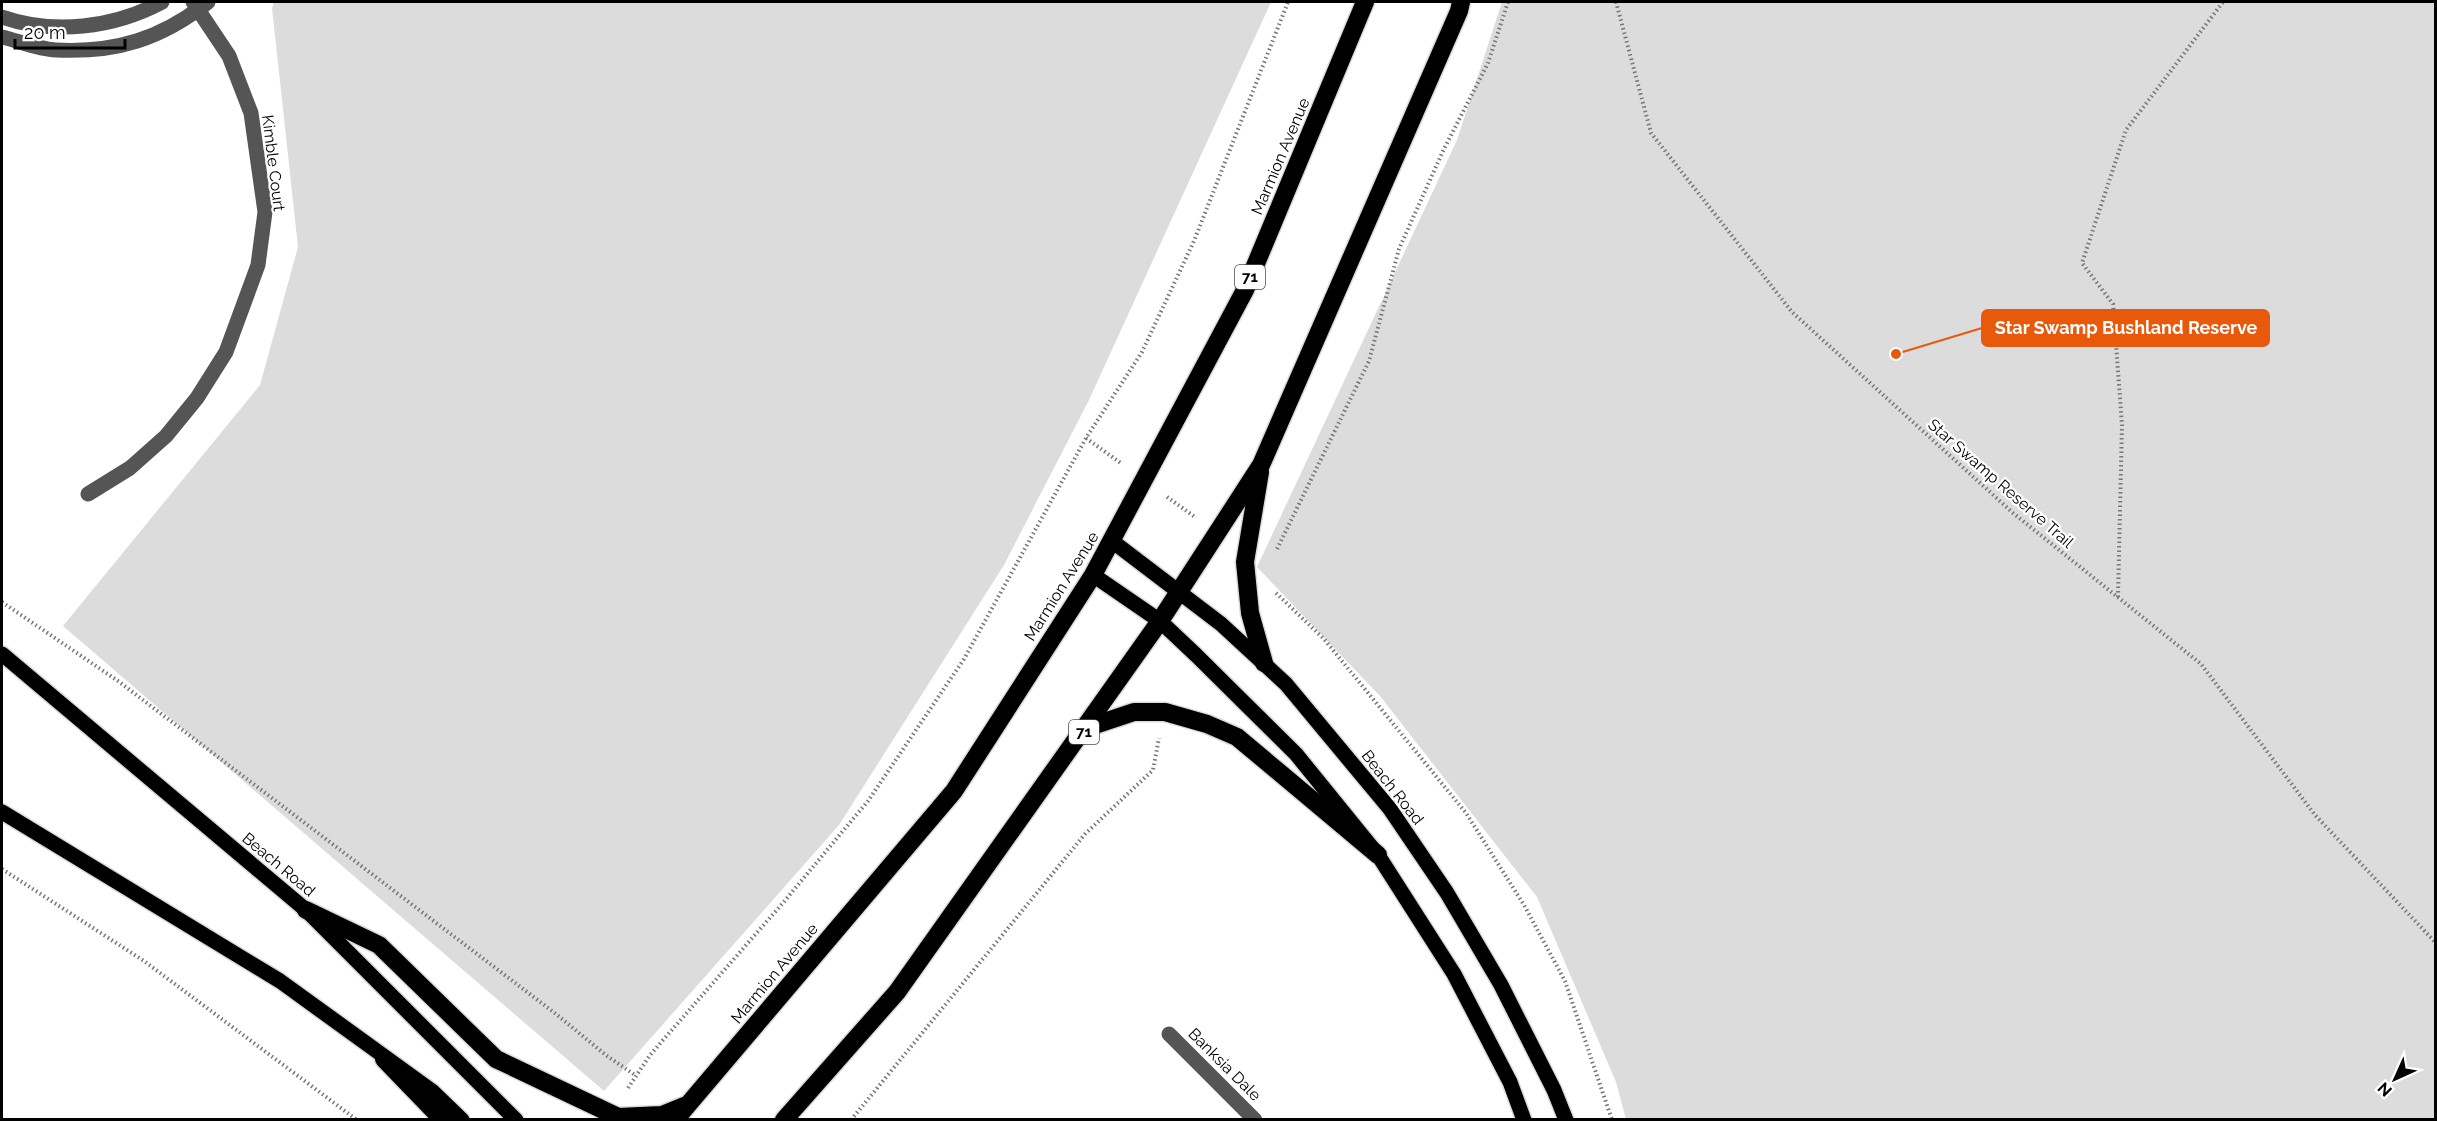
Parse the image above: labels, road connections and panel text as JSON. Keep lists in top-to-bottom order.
{
  "streets": {
    "highway": ["Marmion Avenue", "71"],
    "main road": ["Beach Road"],
    "street": ["Kimble Court", "Banksia Dale"],
    "path": ["Star Swamp Reserve Trail"]
  },
  "crossings": [
    ["Marmion Avenue", "Beach Road"],
    ["71", "Beach Road"]
  ],
  "places": ["Star Swamp Bushland Reserve"],
  "scale_bar": "20 m",
  "north": "bottom left"
}
